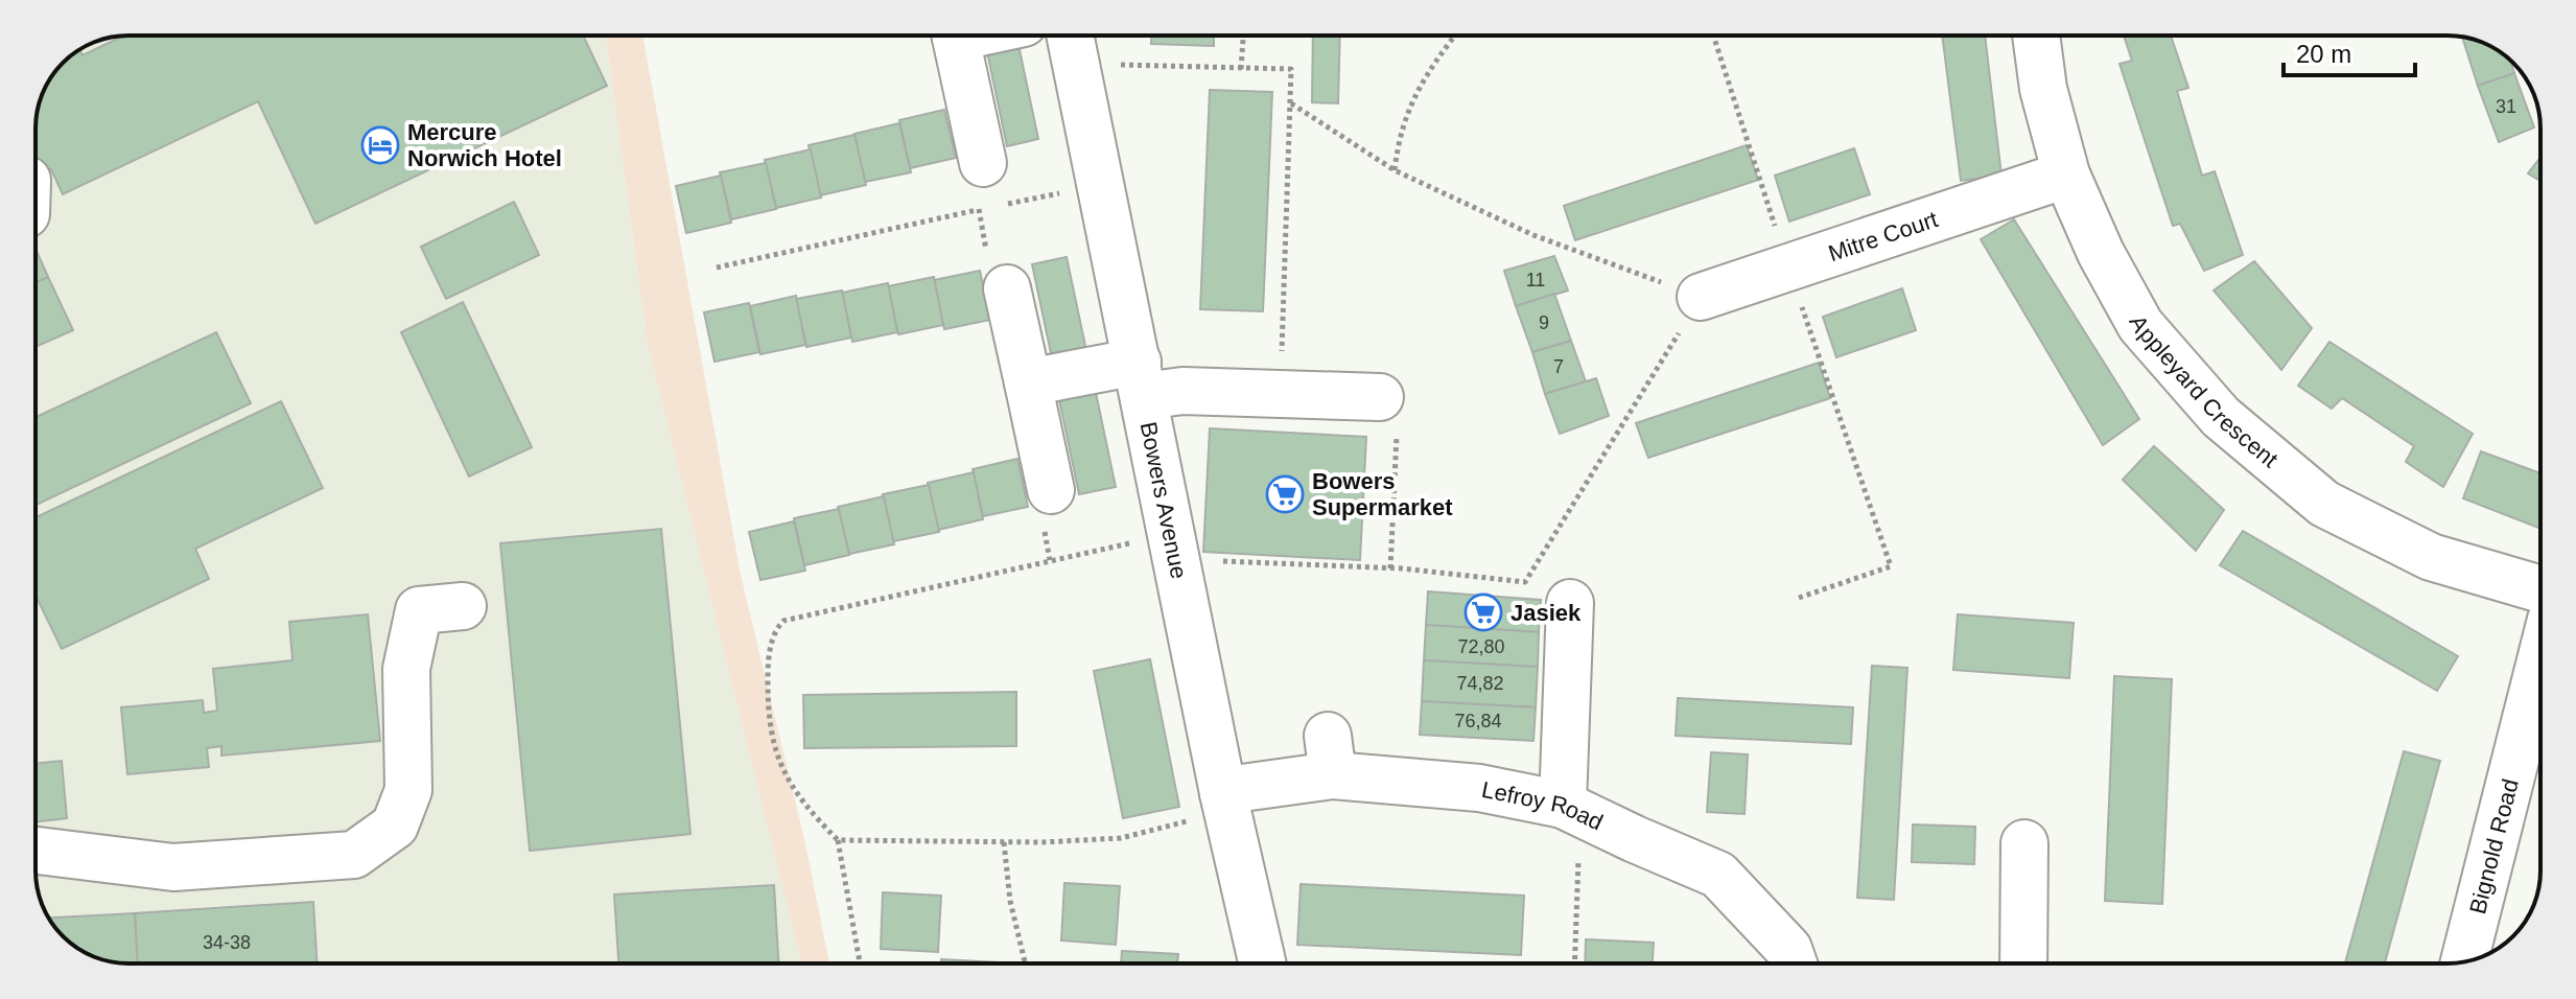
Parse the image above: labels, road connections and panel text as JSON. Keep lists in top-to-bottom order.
{
  "streets": {
    "street": [
      "Mitre Court",
      "Appleyard Crescent",
      "Bowers Avenue",
      "Lefroy Road",
      "Bignold Road"
    ]
  },
  "crossings": [
    ["Mitre Court", "Appleyard Crescent"],
    ["Bowers Avenue", "Lefroy Road"]
  ],
  "places": {
    "hotel": ["Mercure Norwich Hotel"],
    "supermarket": ["Bowers Supermarket", "Jasiek"]
  },
  "house_numbers": [
    "31",
    "11",
    "9",
    "7",
    "72,80",
    "74,82",
    "76,84",
    "34-38"
  ],
  "scale_bar": "20 m"
}
